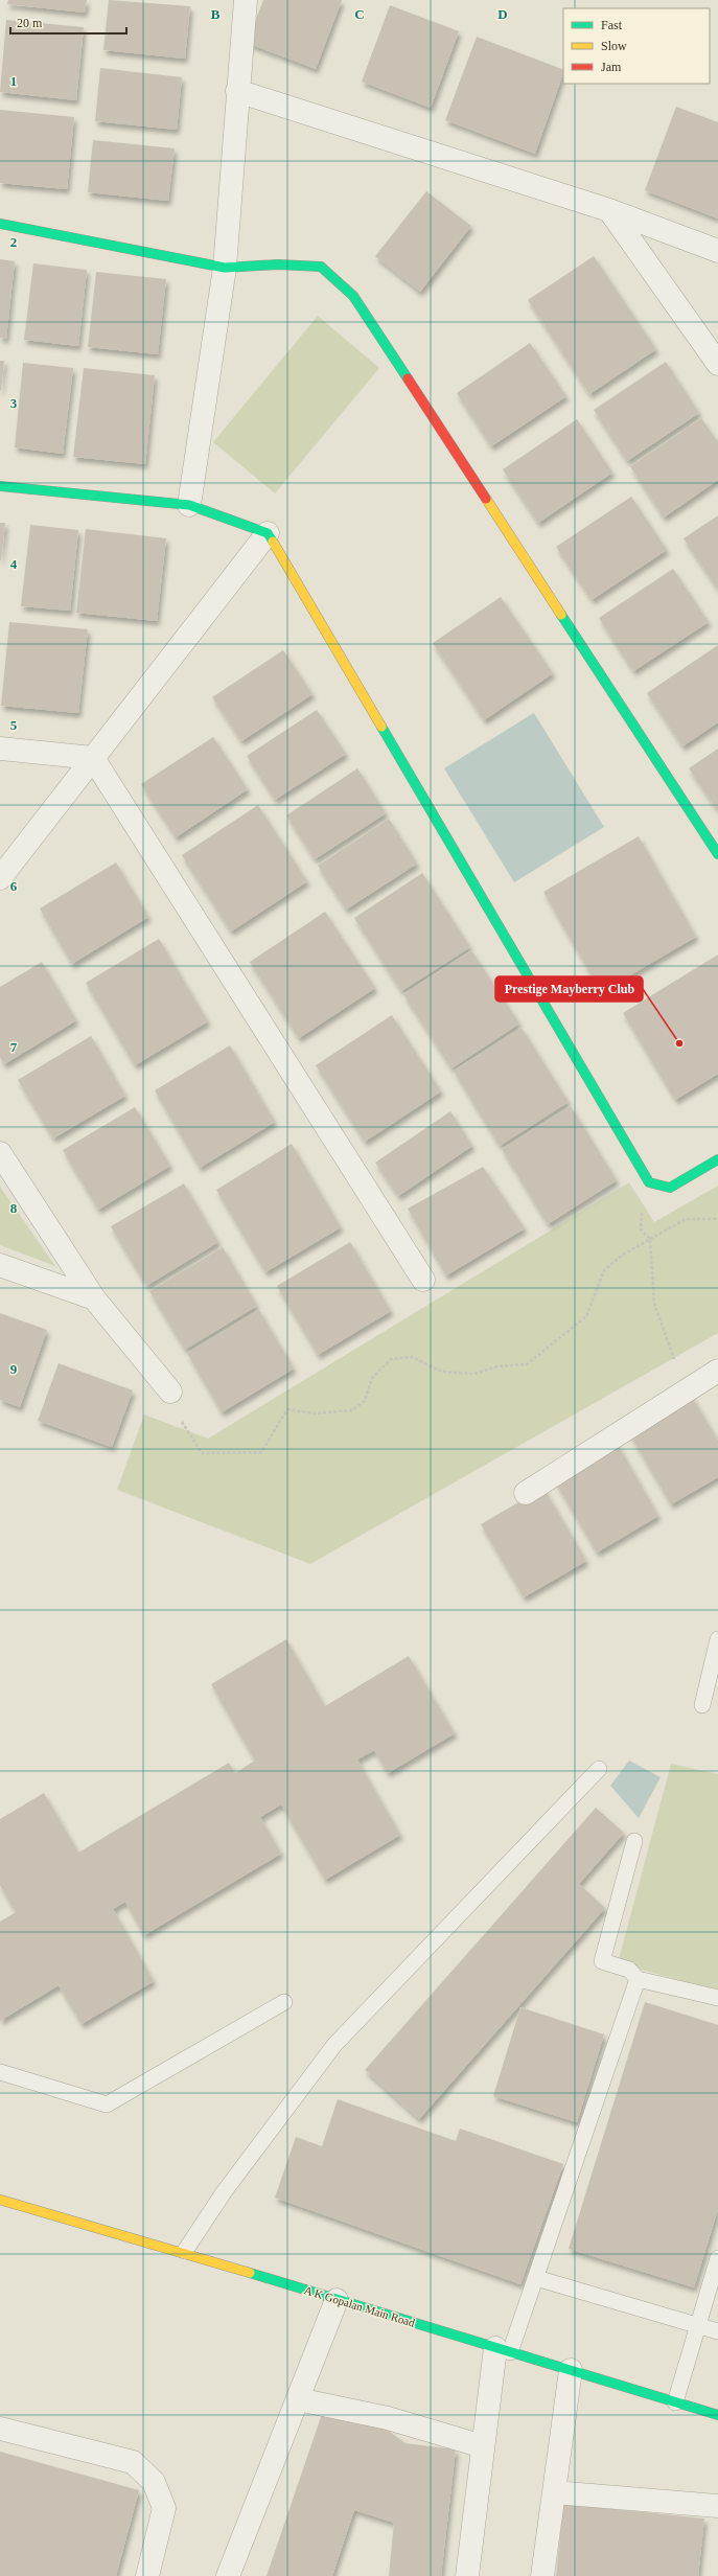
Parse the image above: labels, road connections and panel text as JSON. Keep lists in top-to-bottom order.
{
  "streets": {
    "street": ["A K Gopalan Main Road"]
  },
  "places": ["Prestige Mayberry Club"],
  "legend": ["Fast", "Slow", "Jam"],
  "scale_bar": "20 m",
  "grid": {
    "columns": ["B", "C", "D"],
    "rows": [
      "1",
      "2",
      "3",
      "4",
      "5",
      "6",
      "7",
      "8",
      "9"
    ]
  }
}
